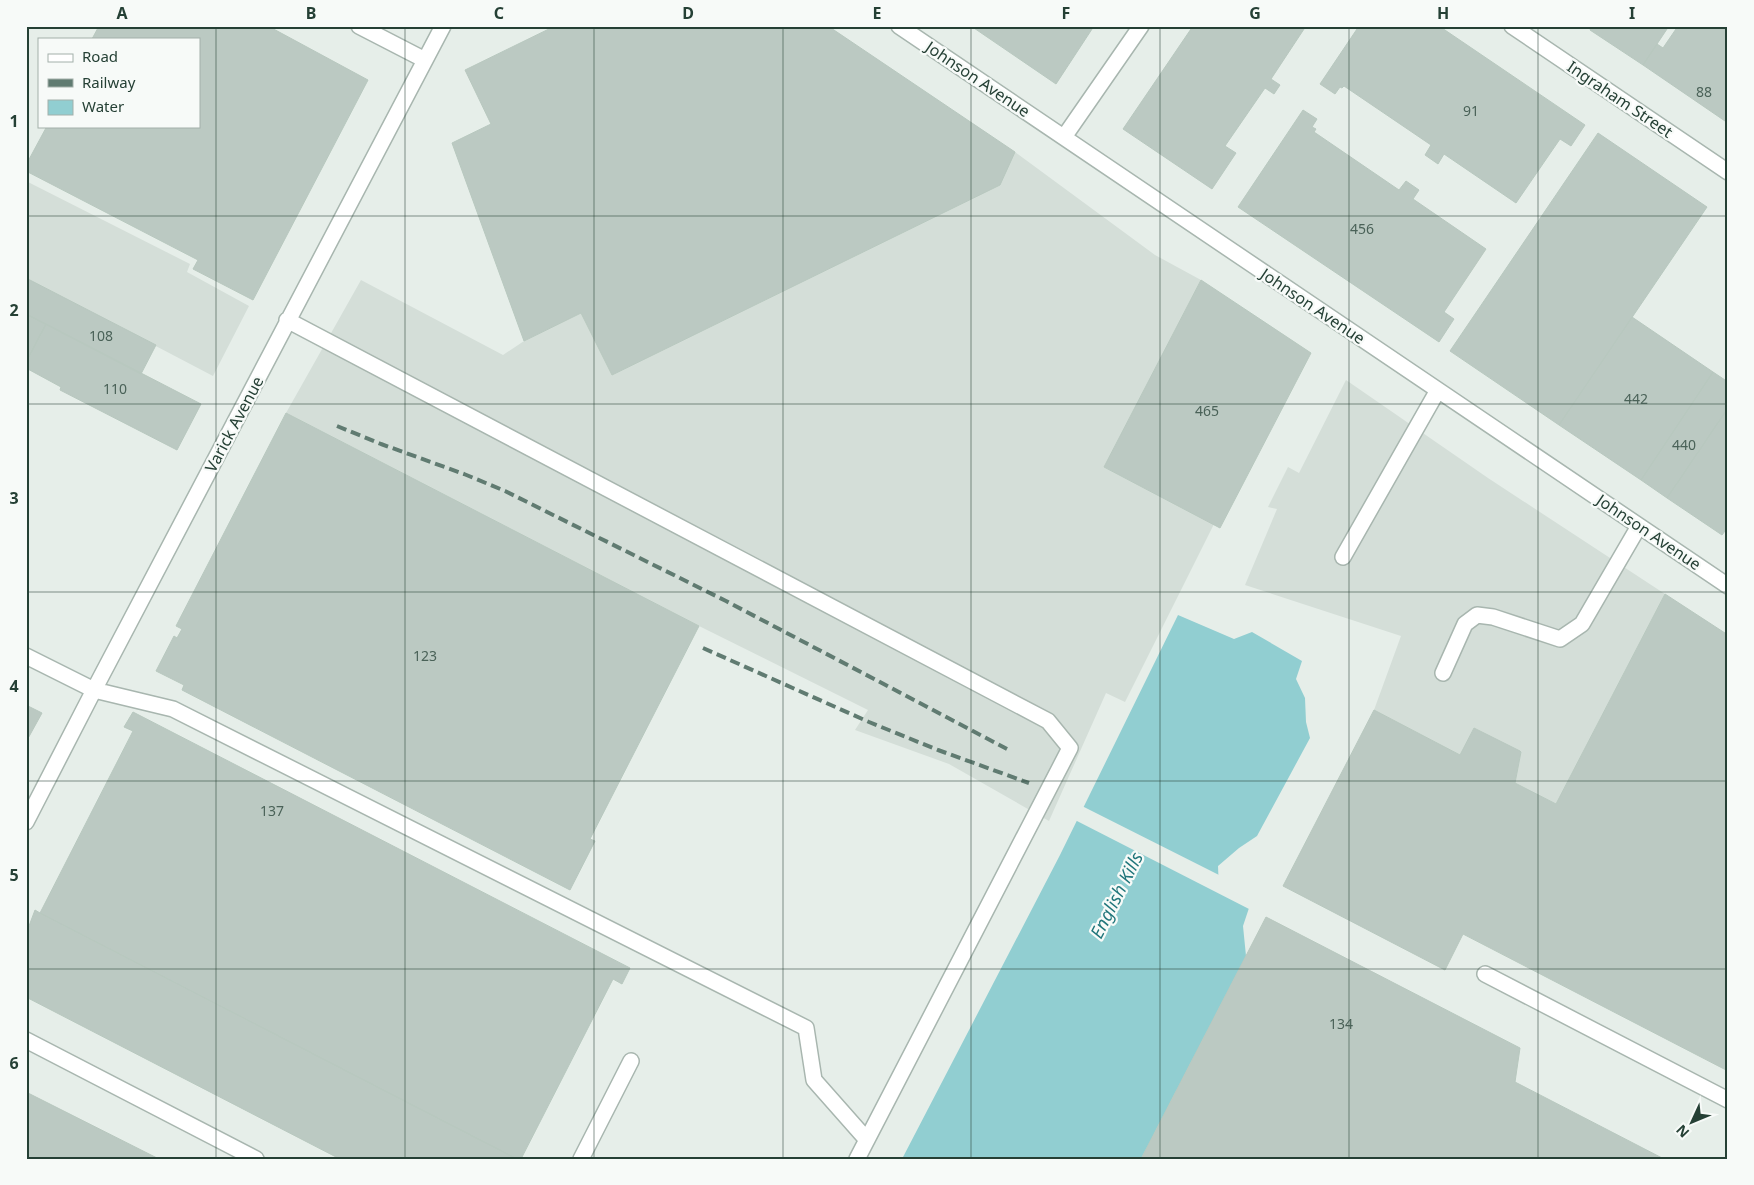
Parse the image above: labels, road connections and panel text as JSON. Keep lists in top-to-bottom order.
{
  "streets": {
    "street": ["Johnson Avenue", "Ingraham Street", "Varick Avenue"]
  },
  "water": ["English Kills"],
  "house_numbers": [
    "88",
    "91",
    "456",
    "108",
    "110",
    "442",
    "465",
    "440",
    "123",
    "137",
    "134"
  ],
  "legend": ["Road", "Railway", "Water"],
  "north": "bottom left",
  "grid": {
    "columns": [
      "A",
      "B",
      "C",
      "D",
      "E",
      "F",
      "G",
      "H",
      "I"
    ],
    "rows": [
      "1",
      "2",
      "3",
      "4",
      "5",
      "6"
    ]
  }
}
